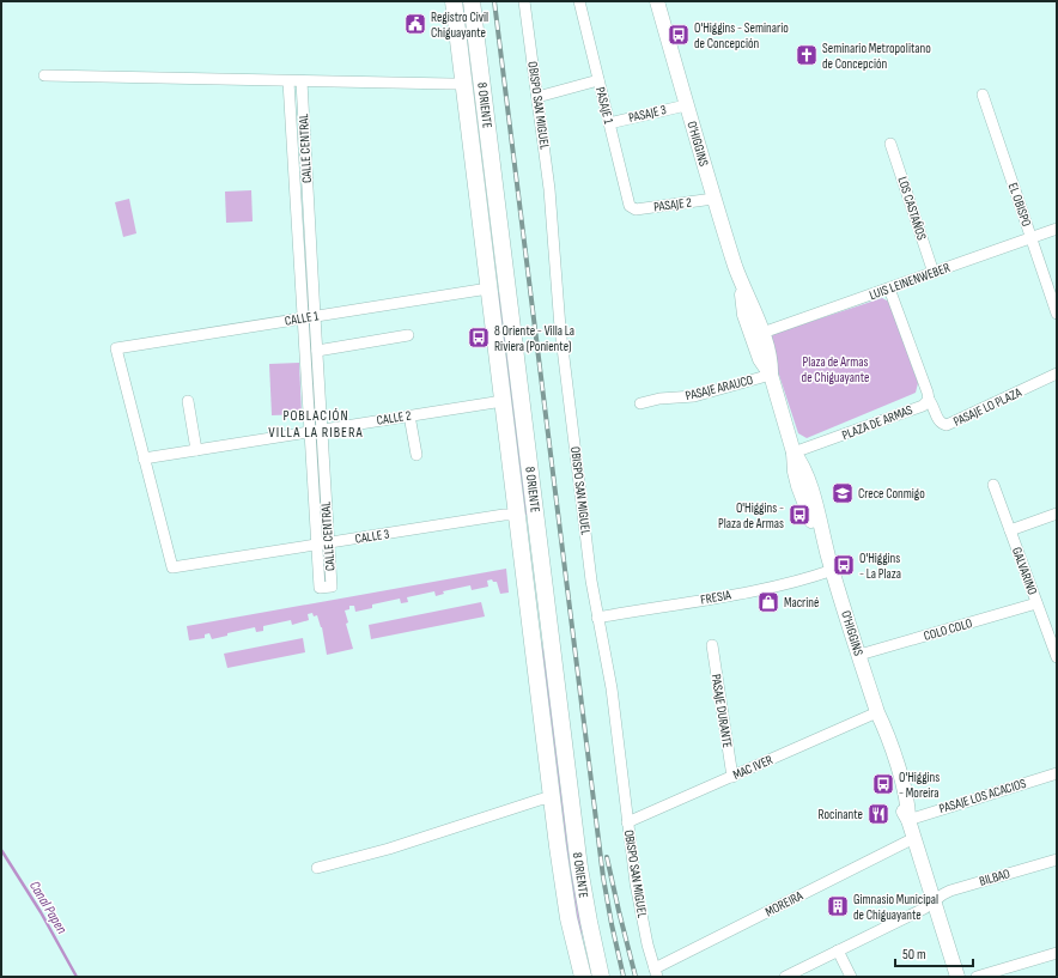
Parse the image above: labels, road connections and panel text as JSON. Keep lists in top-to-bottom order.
{
  "streets": {
    "main road": ["8 ORIENTE", "O'HIGGINS"],
    "street": [
      "OBISPO SAN MIGUEL",
      "PASAJE 1",
      "PASAJE 3",
      "CALLE CENTRAL",
      "PASAJE 2",
      "EL OBISPO",
      "LOS CASTAÑOS",
      "LUIS LEINENWEBER",
      "CALLE 1",
      "PASAJE ARAUCO",
      "PASAJE LO PLAZA",
      "CALLE 2",
      "PLAZA DE ARMAS",
      "CALLE 3",
      "GALVARINO",
      "FRESIA",
      "COLO COLO",
      "PASAJE DURANTE",
      "MAC IVER",
      "PASAJE LOS ACACIOS",
      "BILBAO",
      "MOREIRA"
    ]
  },
  "crossings": [
    ["8 ORIENTE", "CALLE 1"],
    ["8 ORIENTE", "CALLE 2"],
    ["8 ORIENTE", "CALLE 3"],
    ["OBISPO SAN MIGUEL", "FRESIA"],
    ["OBISPO SAN MIGUEL", "MAC IVER"],
    ["OBISPO SAN MIGUEL", "MOREIRA"],
    ["PASAJE 1", "PASAJE 3"],
    ["PASAJE 1", "PASAJE 2"],
    ["PASAJE 3", "O'HIGGINS"],
    ["O'HIGGINS", "PASAJE 2"],
    ["O'HIGGINS", "LUIS LEINENWEBER"],
    ["O'HIGGINS", "PASAJE ARAUCO"],
    ["O'HIGGINS", "PLAZA DE ARMAS"],
    ["O'HIGGINS", "FRESIA"],
    ["O'HIGGINS", "COLO COLO"],
    ["O'HIGGINS", "MAC IVER"],
    ["O'HIGGINS", "PASAJE LOS ACACIOS"],
    ["O'HIGGINS", "BILBAO"],
    ["O'HIGGINS", "MOREIRA"],
    ["CALLE CENTRAL", "CALLE 1"],
    ["CALLE CENTRAL", "CALLE 2"],
    ["CALLE CENTRAL", "CALLE 3"],
    ["EL OBISPO", "LUIS LEINENWEBER"],
    ["LOS CASTAÑOS", "LUIS LEINENWEBER"],
    ["LUIS LEINENWEBER", "PLAZA DE ARMAS"],
    ["CALLE 1", "CALLE 2"],
    ["CALLE 1", "CALLE 3"],
    ["PASAJE LO PLAZA", "PLAZA DE ARMAS"],
    ["CALLE 2", "CALLE 3"],
    ["GALVARINO", "COLO COLO"],
    ["PASAJE DURANTE", "MAC IVER"]
  ],
  "districts": ["POBLACIÓN VILLA LA RIBERA"],
  "water": ["Canal Papen"],
  "parks": ["Plaza de Armas de Chiguayante"],
  "places": {
    "public building": ["Registro Civil Chiguayante"],
    "bus stop": [
      "O'Higgins - Seminario de Concepción",
      "8 Oriente - Villa La Riviera (Poniente)",
      "O'Higgins - Plaza de Armas",
      "O'Higgins - La Plaza",
      "O'Higgins - Moreira"
    ],
    "church": ["Seminario Metropolitano de Concepción"],
    "school or university": ["Crece Conmigo"],
    "shop": ["Macriné"],
    "restaurant": ["Rocinante"],
    "building": ["Gimnasio Municipal de Chiguayante"]
  },
  "scale_bar": "50 m"
}
